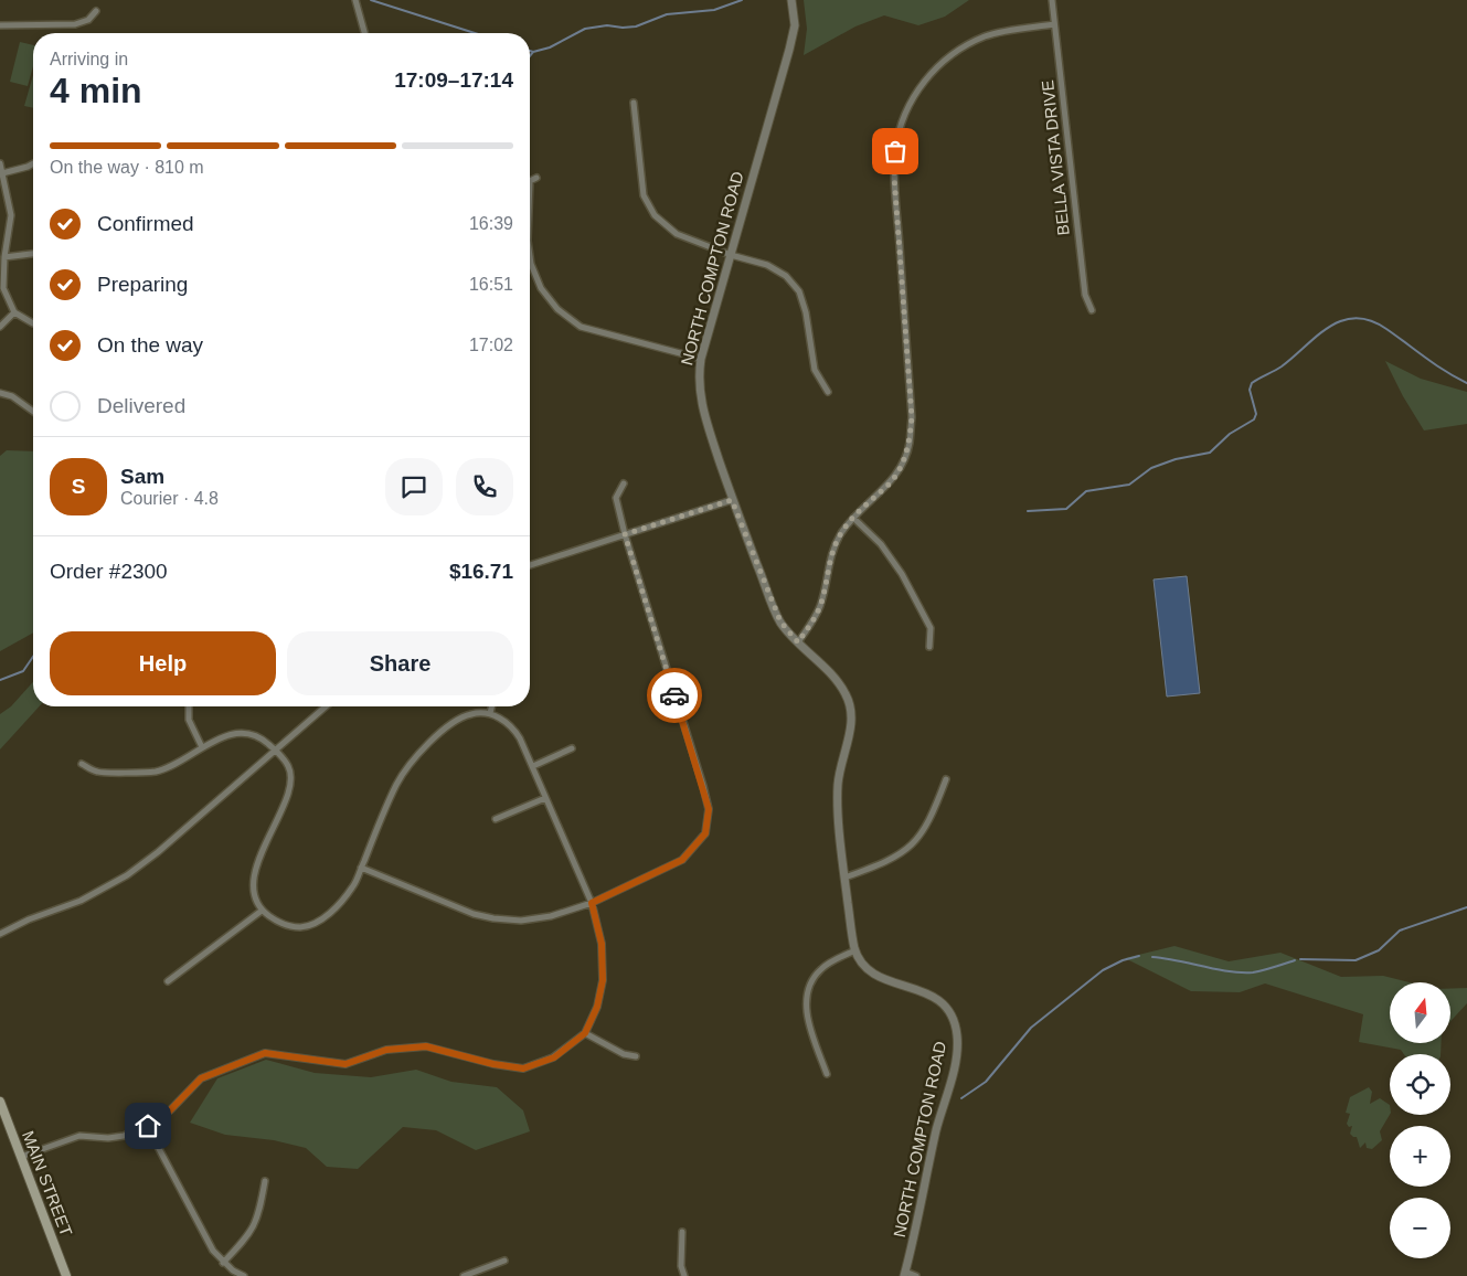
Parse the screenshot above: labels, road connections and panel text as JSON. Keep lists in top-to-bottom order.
{
  "streets": {
    "main road": ["MAIN STREET"],
    "street": ["BELLA VISTA DRIVE", "NORTH COMPTON ROAD"]
  },
  "north": "top",
  "page": {
    "heading": ["4 min", "Arriving in", "17:09–17:14"],
    "panel": [
      "Sam",
      "Courier · 4.8",
      "Order #2300",
      "$16.71"
    ],
    "bar": "On the way · 810 m",
    "list": [
      ["Confirmed", "16:39"],
      ["Preparing", "16:51"],
      ["On the way", "17:02"],
      "Delivered"
    ],
    "round": "S",
    "buttons": ["Help", "Share"],
    "map_buttons": ["+", "−"]
  }
}
